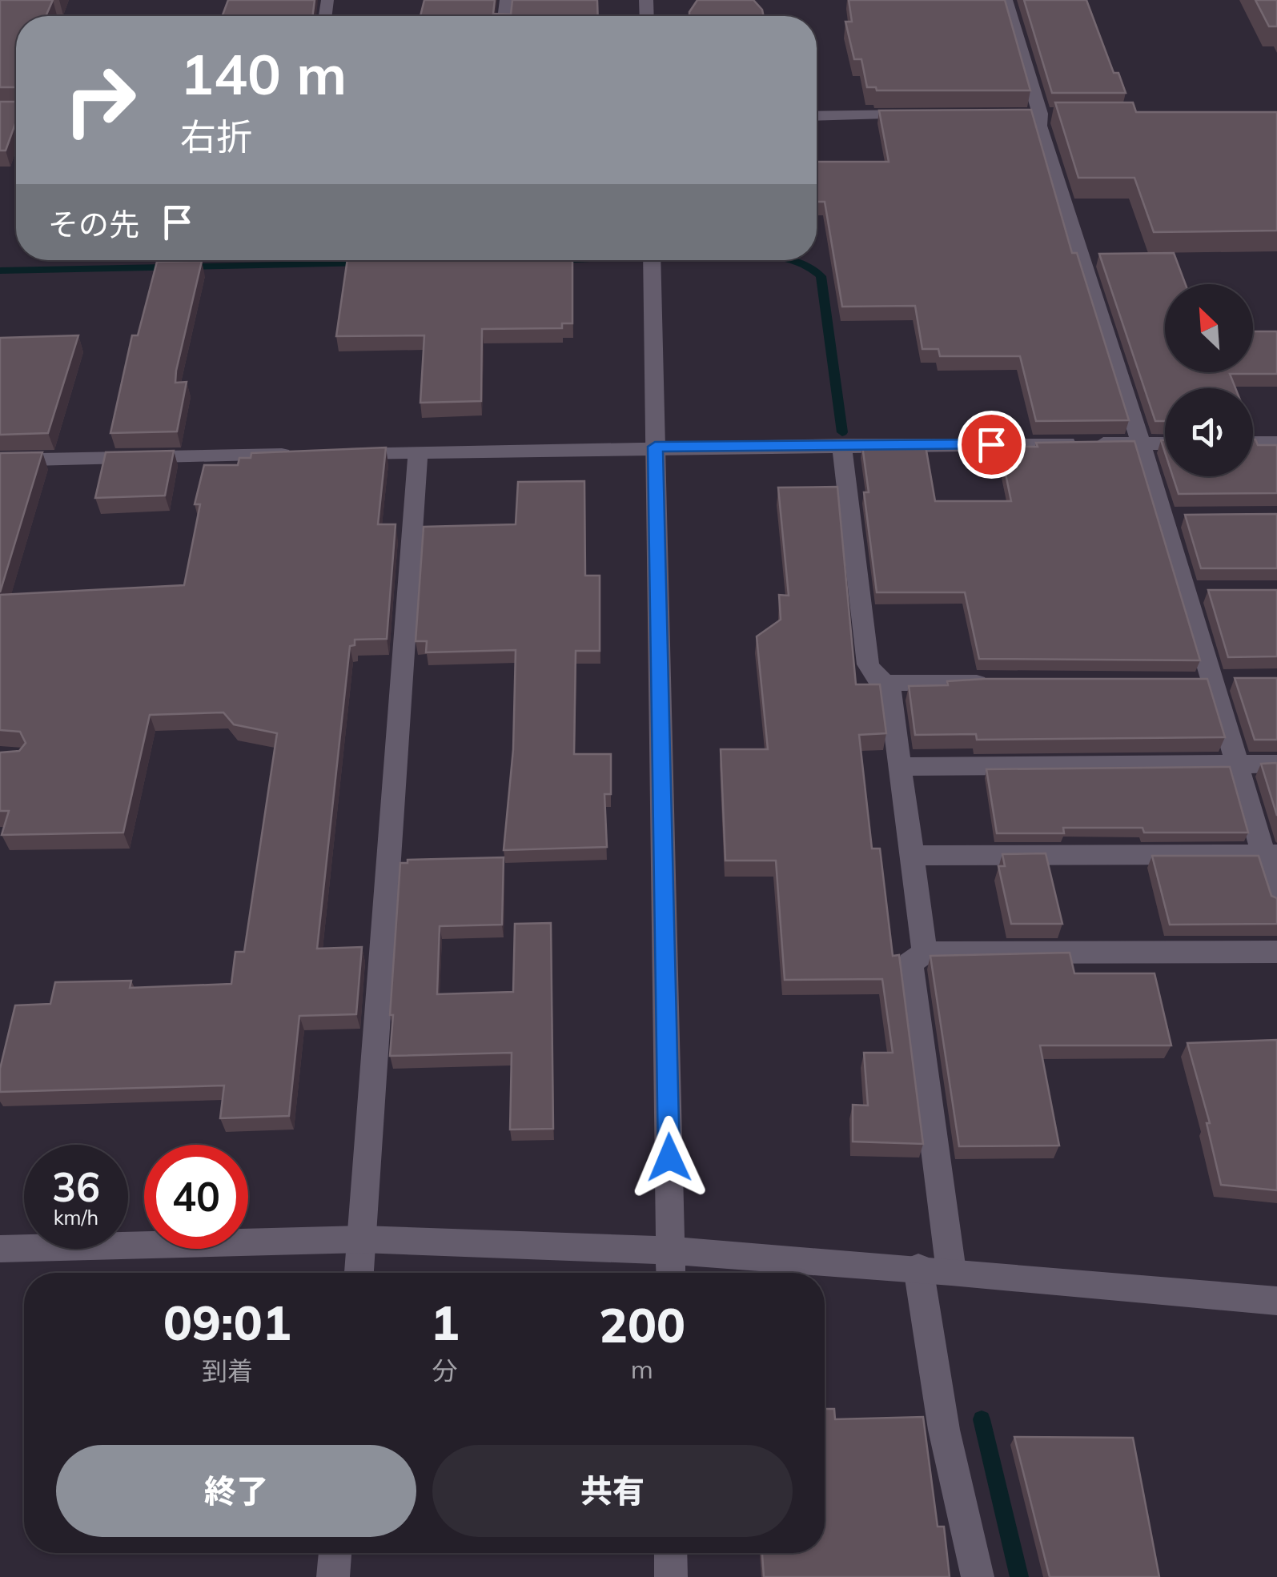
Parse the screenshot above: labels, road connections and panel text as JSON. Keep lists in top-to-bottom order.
{
  "north": "top left",
  "page": {
    "turn": ["140 m", "右折"],
    "then": "その先",
    "speed": "36 km/h",
    "limit": "40",
    "eta": [
      "09:01",
      "到着",
      "1",
      "分",
      "200",
      "m"
    ],
    "buttons": ["終了", "共有"]
  }
}
